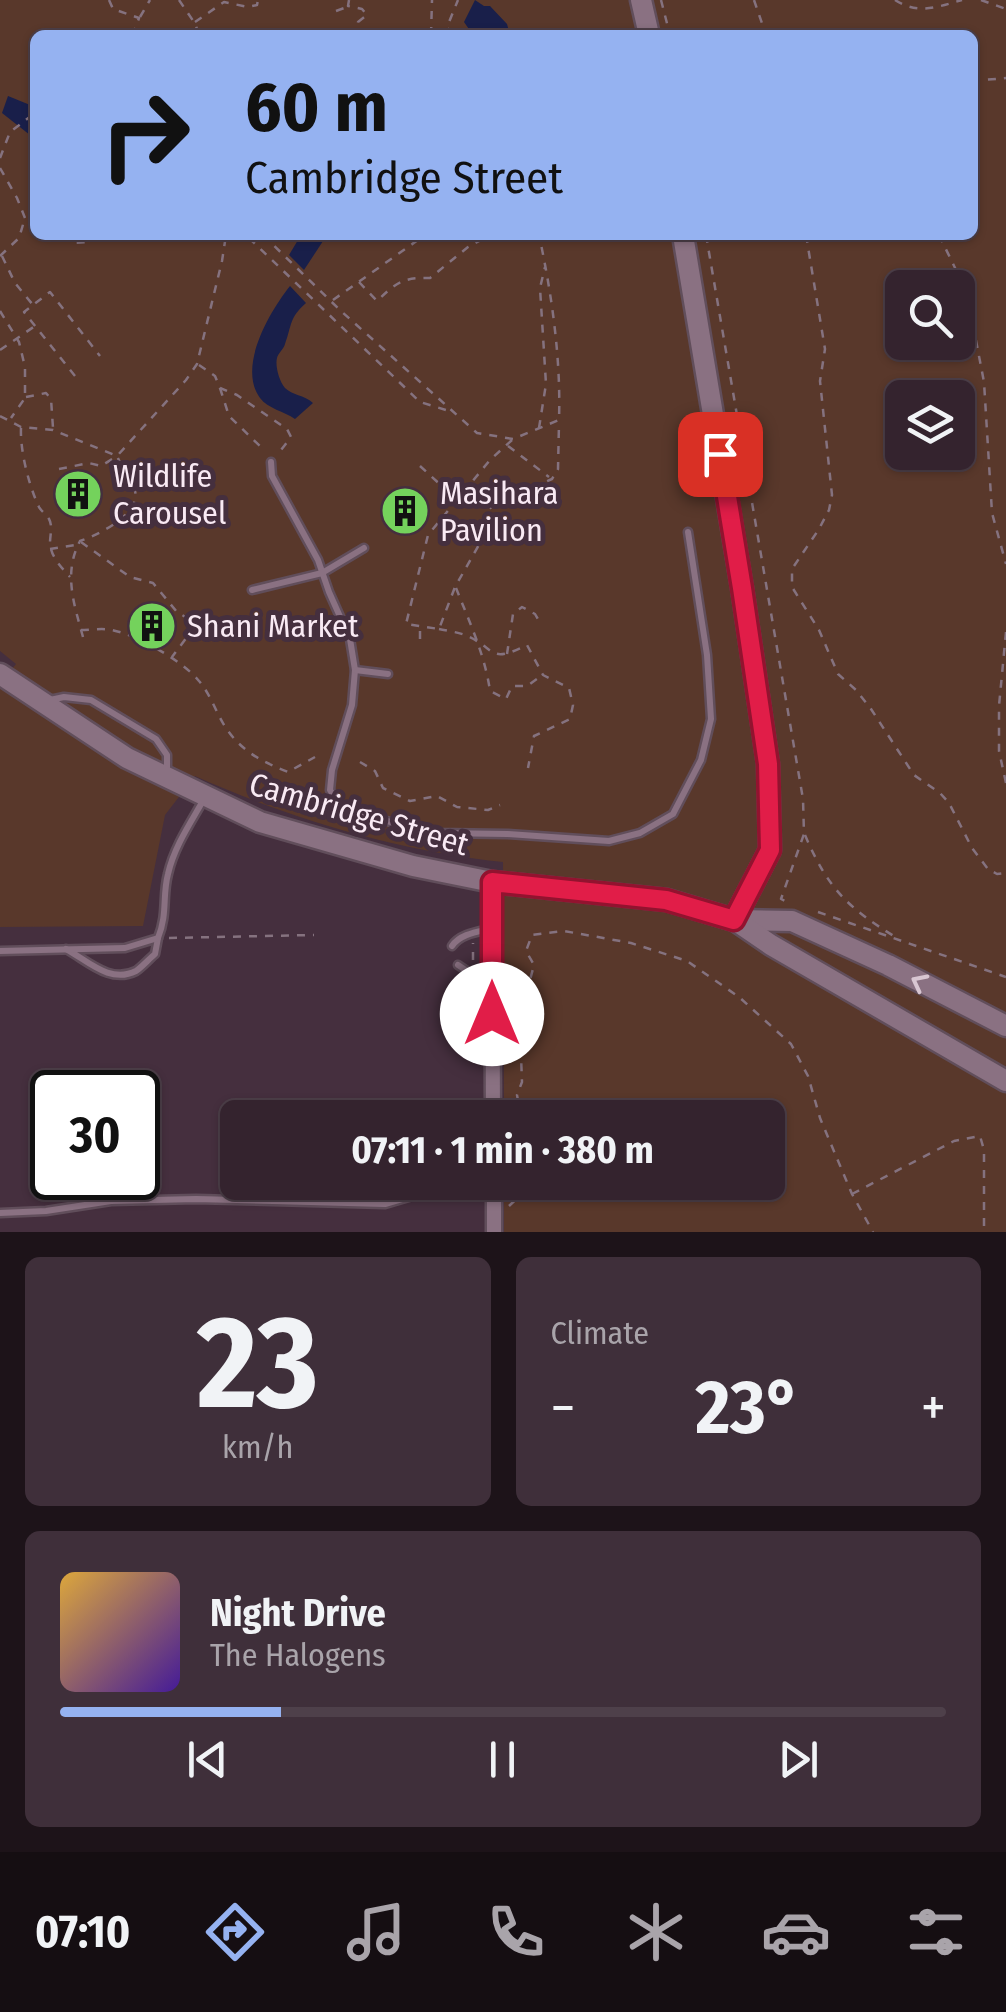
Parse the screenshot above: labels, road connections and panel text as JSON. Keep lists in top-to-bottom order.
{
  "streets": {
    "street": ["Cambridge Street"]
  },
  "places": {
    "building": ["Wildlife Carousel", "Masihara Pavilion", "Shani Market"]
  },
  "page": {
    "turn": ["60 m", "Cambridge Street"],
    "limit": "30",
    "trip": "07:11 · 1 min · 380 m",
    "tile": [
      ["23", "km/h"],
      "Climate"
    ],
    "heat": ["−", "23°", "+"],
    "song": ["Night Drive", "The Halogens"],
    "tabs": "07:10"
  }
}
